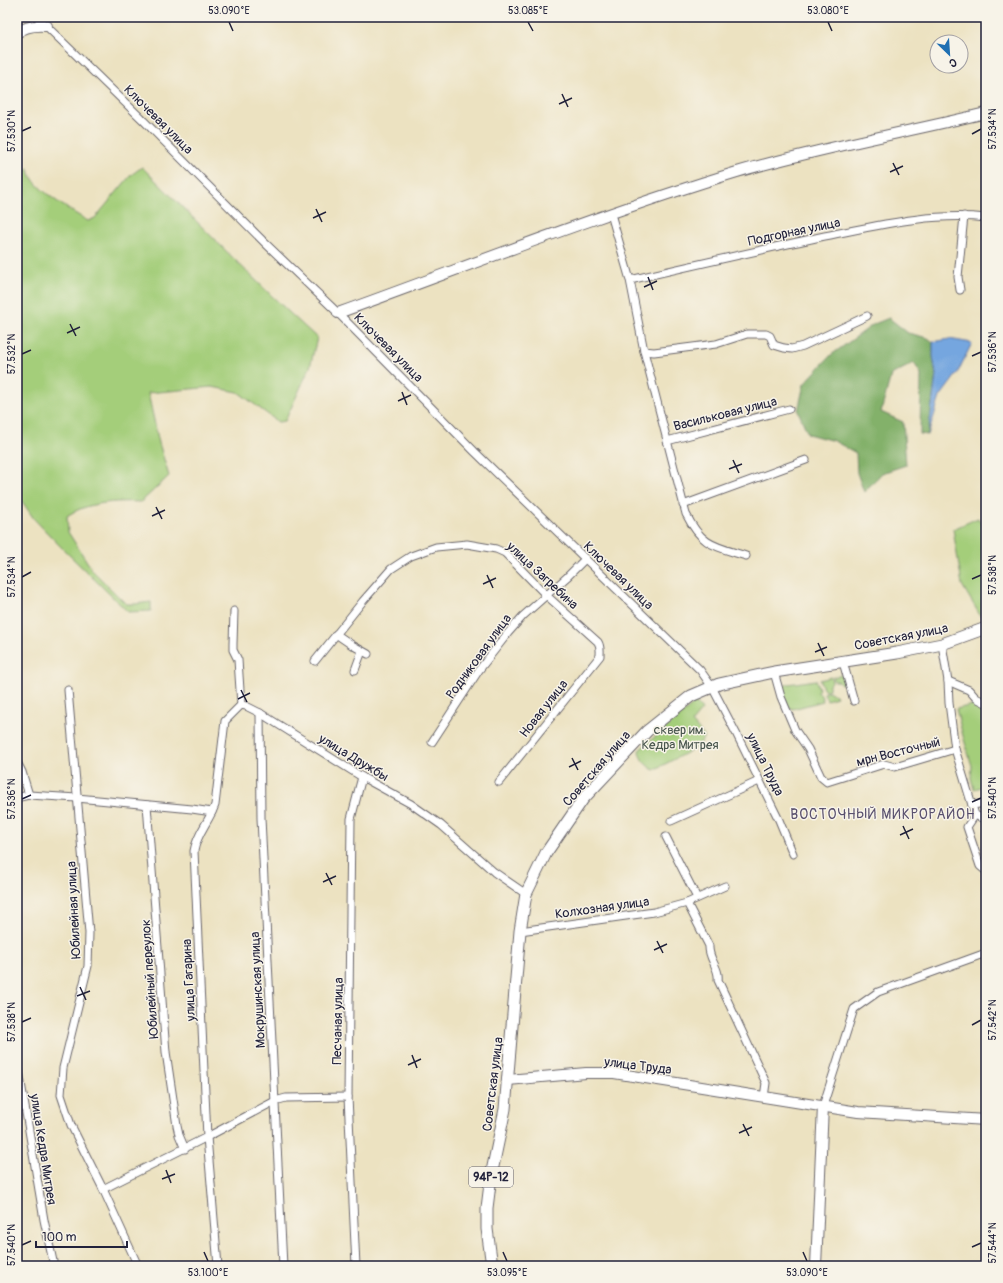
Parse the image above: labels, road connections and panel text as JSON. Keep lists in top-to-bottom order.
{
  "streets": {
    "main road": ["Советская улица", "94Р-12"],
    "street": [
      "Ключевая улица",
      "Подгорная улица",
      "Васильковая улица",
      "улица Загребина",
      "Родниковая улица",
      "Новая улица",
      "мрн Восточный",
      "улица Дружбы",
      "улица Труда",
      "Колхозная улица",
      "Юбилейная улица",
      "Юбилейный переулок",
      "улица Гагарина",
      "Мокрушинская улица",
      "Песчаная улица",
      "улица Кедра Митрея"
    ]
  },
  "crossings": [
    ["Ключевая улица", "Советская улица"],
    ["Ключевая улица", "Родниковая улица"],
    ["Ключевая улица", "улица Труда"],
    ["улица Загребина", "Родниковая улица"],
    ["улица Загребина", "Новая улица"],
    ["Советская улица", "мрн Восточный"],
    ["Советская улица", "улица Дружбы"],
    ["Советская улица", "улица Труда"],
    ["Советская улица", "Колхозная улица"],
    ["улица Дружбы", "улица Гагарина"],
    ["улица Дружбы", "Мокрушинская улица"],
    ["улица Дружбы", "Песчаная улица"]
  ],
  "districts": ["ВОСТОЧНЫЙ МИКРОРАЙОН"],
  "parks": ["сквер им. Кедра Митрея"],
  "scale_bar": "100 m",
  "north": "bottom right",
  "coordinates": [
    "53.090°E",
    "53.085°E",
    "53.080°E",
    "57.534°N",
    "57.530°N",
    "57.536°N",
    "57.532°N",
    "57.538°N",
    "57.540°N",
    "57.542°N",
    "57.544°N",
    "53.100°E",
    "53.095°E"
  ]
}
